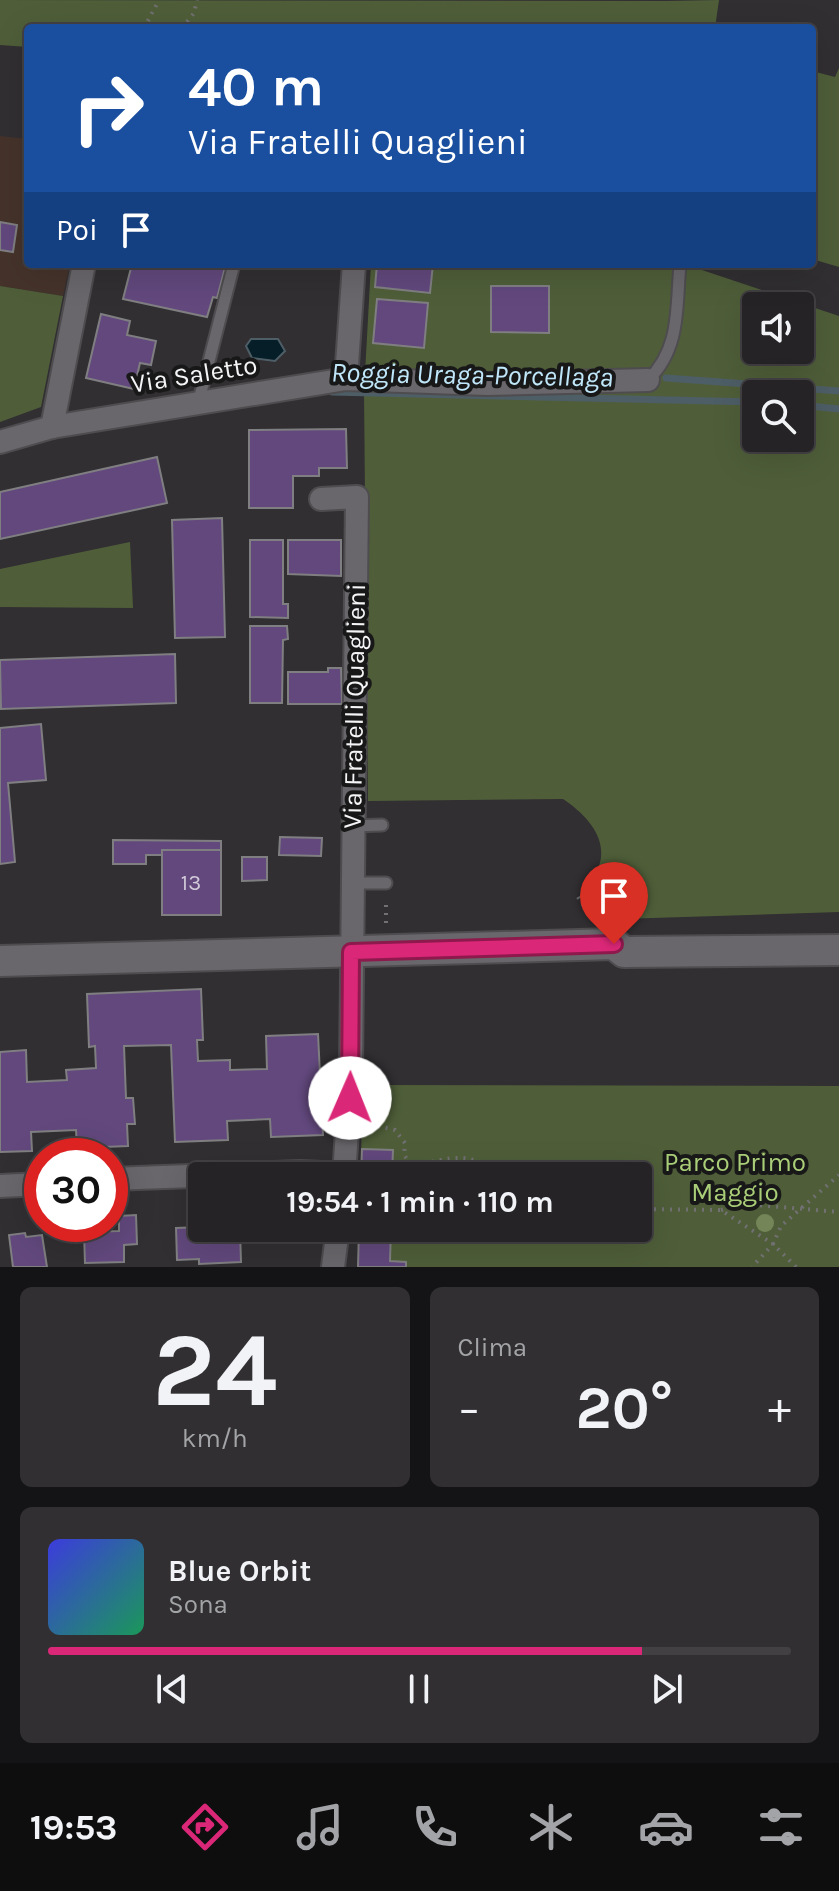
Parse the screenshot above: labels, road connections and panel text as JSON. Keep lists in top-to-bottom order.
{
  "streets": {
    "street": ["Via Saletto", "Via Fratelli Quaglieni"]
  },
  "water": ["Roggia Uraga-Porcellaga"],
  "parks": ["Parco Primo Maggio"],
  "house_numbers": ["13"],
  "page": {
    "turn": ["40 m", "Via Fratelli Quaglieni"],
    "then": "Poi",
    "limit": "30",
    "trip": "19:54 · 1 min · 110 m",
    "tile": [
      ["24", "km/h"],
      "Clima"
    ],
    "heat": ["−", "20°", "+"],
    "song": ["Blue Orbit", "Sona"],
    "tabs": "19:53"
  }
}
